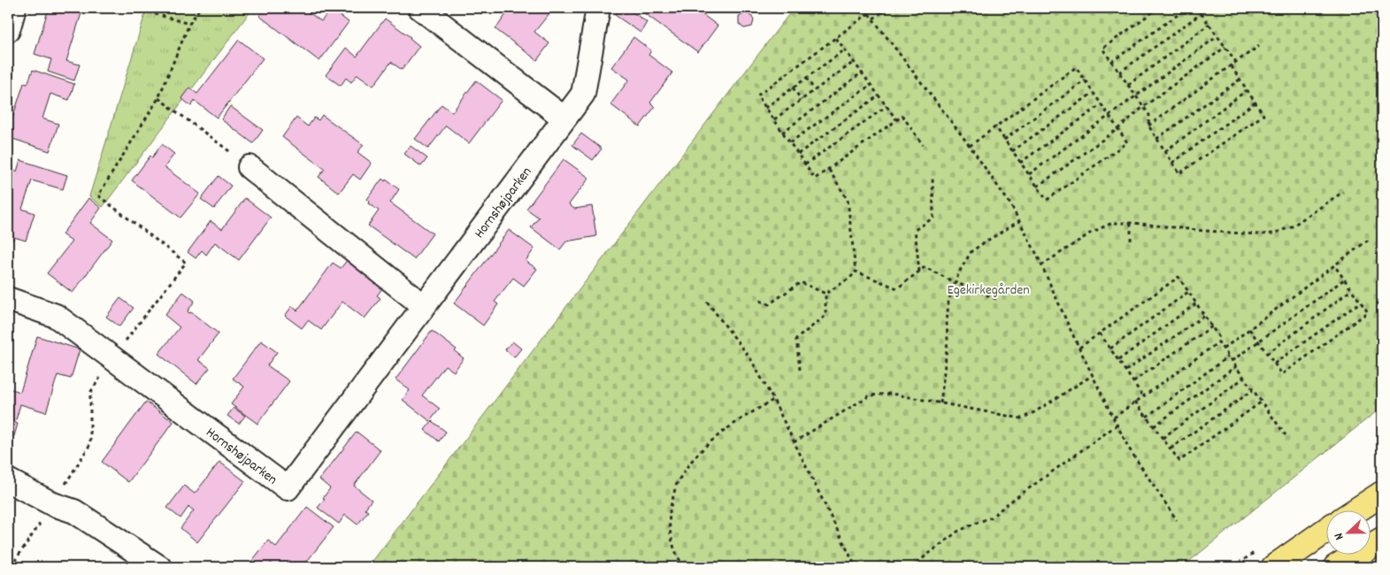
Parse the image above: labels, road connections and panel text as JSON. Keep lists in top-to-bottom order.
{
  "streets": {
    "street": ["Hornshøjparken"]
  },
  "parks": ["Egekirkegården"],
  "north": "left"
}
